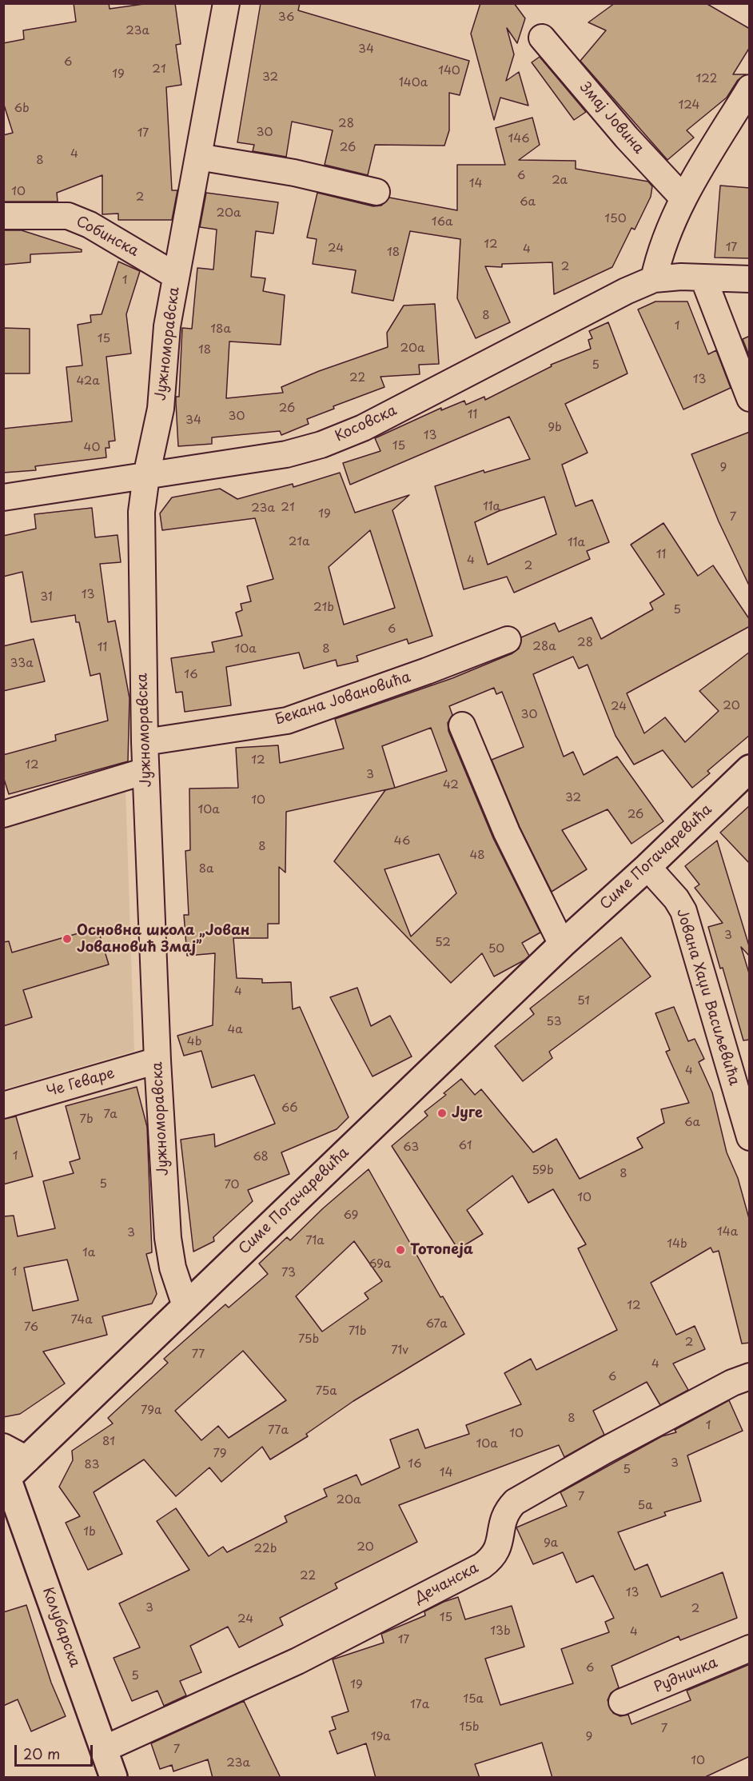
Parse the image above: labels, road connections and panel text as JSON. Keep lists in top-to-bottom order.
{
  "streets": {
    "main road": ["Симе Погачаревића", "Колубарска"],
    "street": [
      "Змај Јовина",
      "Собинска",
      "Јужноморавска",
      "Косовска",
      "Бекана Јовановића",
      "Јована Хаџи Васиљевића",
      "Че Геваре",
      "Дечанска",
      "Рудничка"
    ]
  },
  "crossings": [
    ["Собинска", "Јужноморавска"],
    ["Јужноморавска", "Косовска"],
    ["Јужноморавска", "Бекана Јовановића"],
    ["Јужноморавска", "Симе Погачаревића"],
    ["Јужноморавска", "Че Геваре"],
    ["Симе Погачаревића", "Јована Хаџи Васиљевића"],
    ["Симе Погачаревића", "Колубарска"],
    ["Дечанска", "Колубарска"]
  ],
  "places": ["Основна школа „Јован Јовановић Змај”", "Југе", "Тотопеја"],
  "house_numbers": [
    "36",
    "23a",
    "34",
    "6",
    "21",
    "140",
    "19",
    "32",
    "122",
    "140a",
    "124",
    "6b",
    "28",
    "30",
    "17",
    "146",
    "26",
    "4",
    "8",
    "6",
    "2a",
    "14",
    "10",
    "2",
    "6a",
    "20a",
    "150",
    "16a",
    "12",
    "17",
    "24",
    "4",
    "18",
    "2",
    "1",
    "8",
    "1",
    "18a",
    "15",
    "20a",
    "18",
    "5",
    "22",
    "13",
    "42a",
    "26",
    "11",
    "30",
    "34",
    "9b",
    "13",
    "15",
    "40",
    "9",
    "11a",
    "21",
    "23a",
    "19",
    "7",
    "21a",
    "11a",
    "11",
    "4",
    "2",
    "13",
    "31",
    "21b",
    "5",
    "6",
    "28",
    "28a",
    "11",
    "10a",
    "8",
    "33a",
    "16",
    "20",
    "24",
    "30",
    "12",
    "12",
    "3",
    "42",
    "32",
    "10",
    "10a",
    "26",
    "46",
    "8",
    "48",
    "8a",
    "3",
    "52",
    "50",
    "4",
    "51",
    "53",
    "4a",
    "4b",
    "4",
    "66",
    "7a",
    "7b",
    "6a",
    "61",
    "63",
    "1",
    "68",
    "59b",
    "8",
    "5",
    "70",
    "10",
    "69",
    "14a",
    "3",
    "71a",
    "14b",
    "1a",
    "69a",
    "1",
    "73",
    "12",
    "74a",
    "67a",
    "76",
    "71b",
    "75b",
    "2",
    "71v",
    "77",
    "4",
    "6",
    "75a",
    "79a",
    "8",
    "1",
    "77a",
    "10",
    "81",
    "10a",
    "79",
    "3",
    "16",
    "83",
    "5",
    "14",
    "7",
    "20a",
    "5a",
    "1b",
    "9a",
    "20",
    "22b",
    "22",
    "13",
    "3",
    "2",
    "15",
    "24",
    "13b",
    "4",
    "17",
    "6",
    "5",
    "19",
    "15a",
    "17a",
    "15b",
    "7",
    "19a",
    "9",
    "7",
    "10",
    "23a"
  ],
  "scale_bar": "20 m"
}
